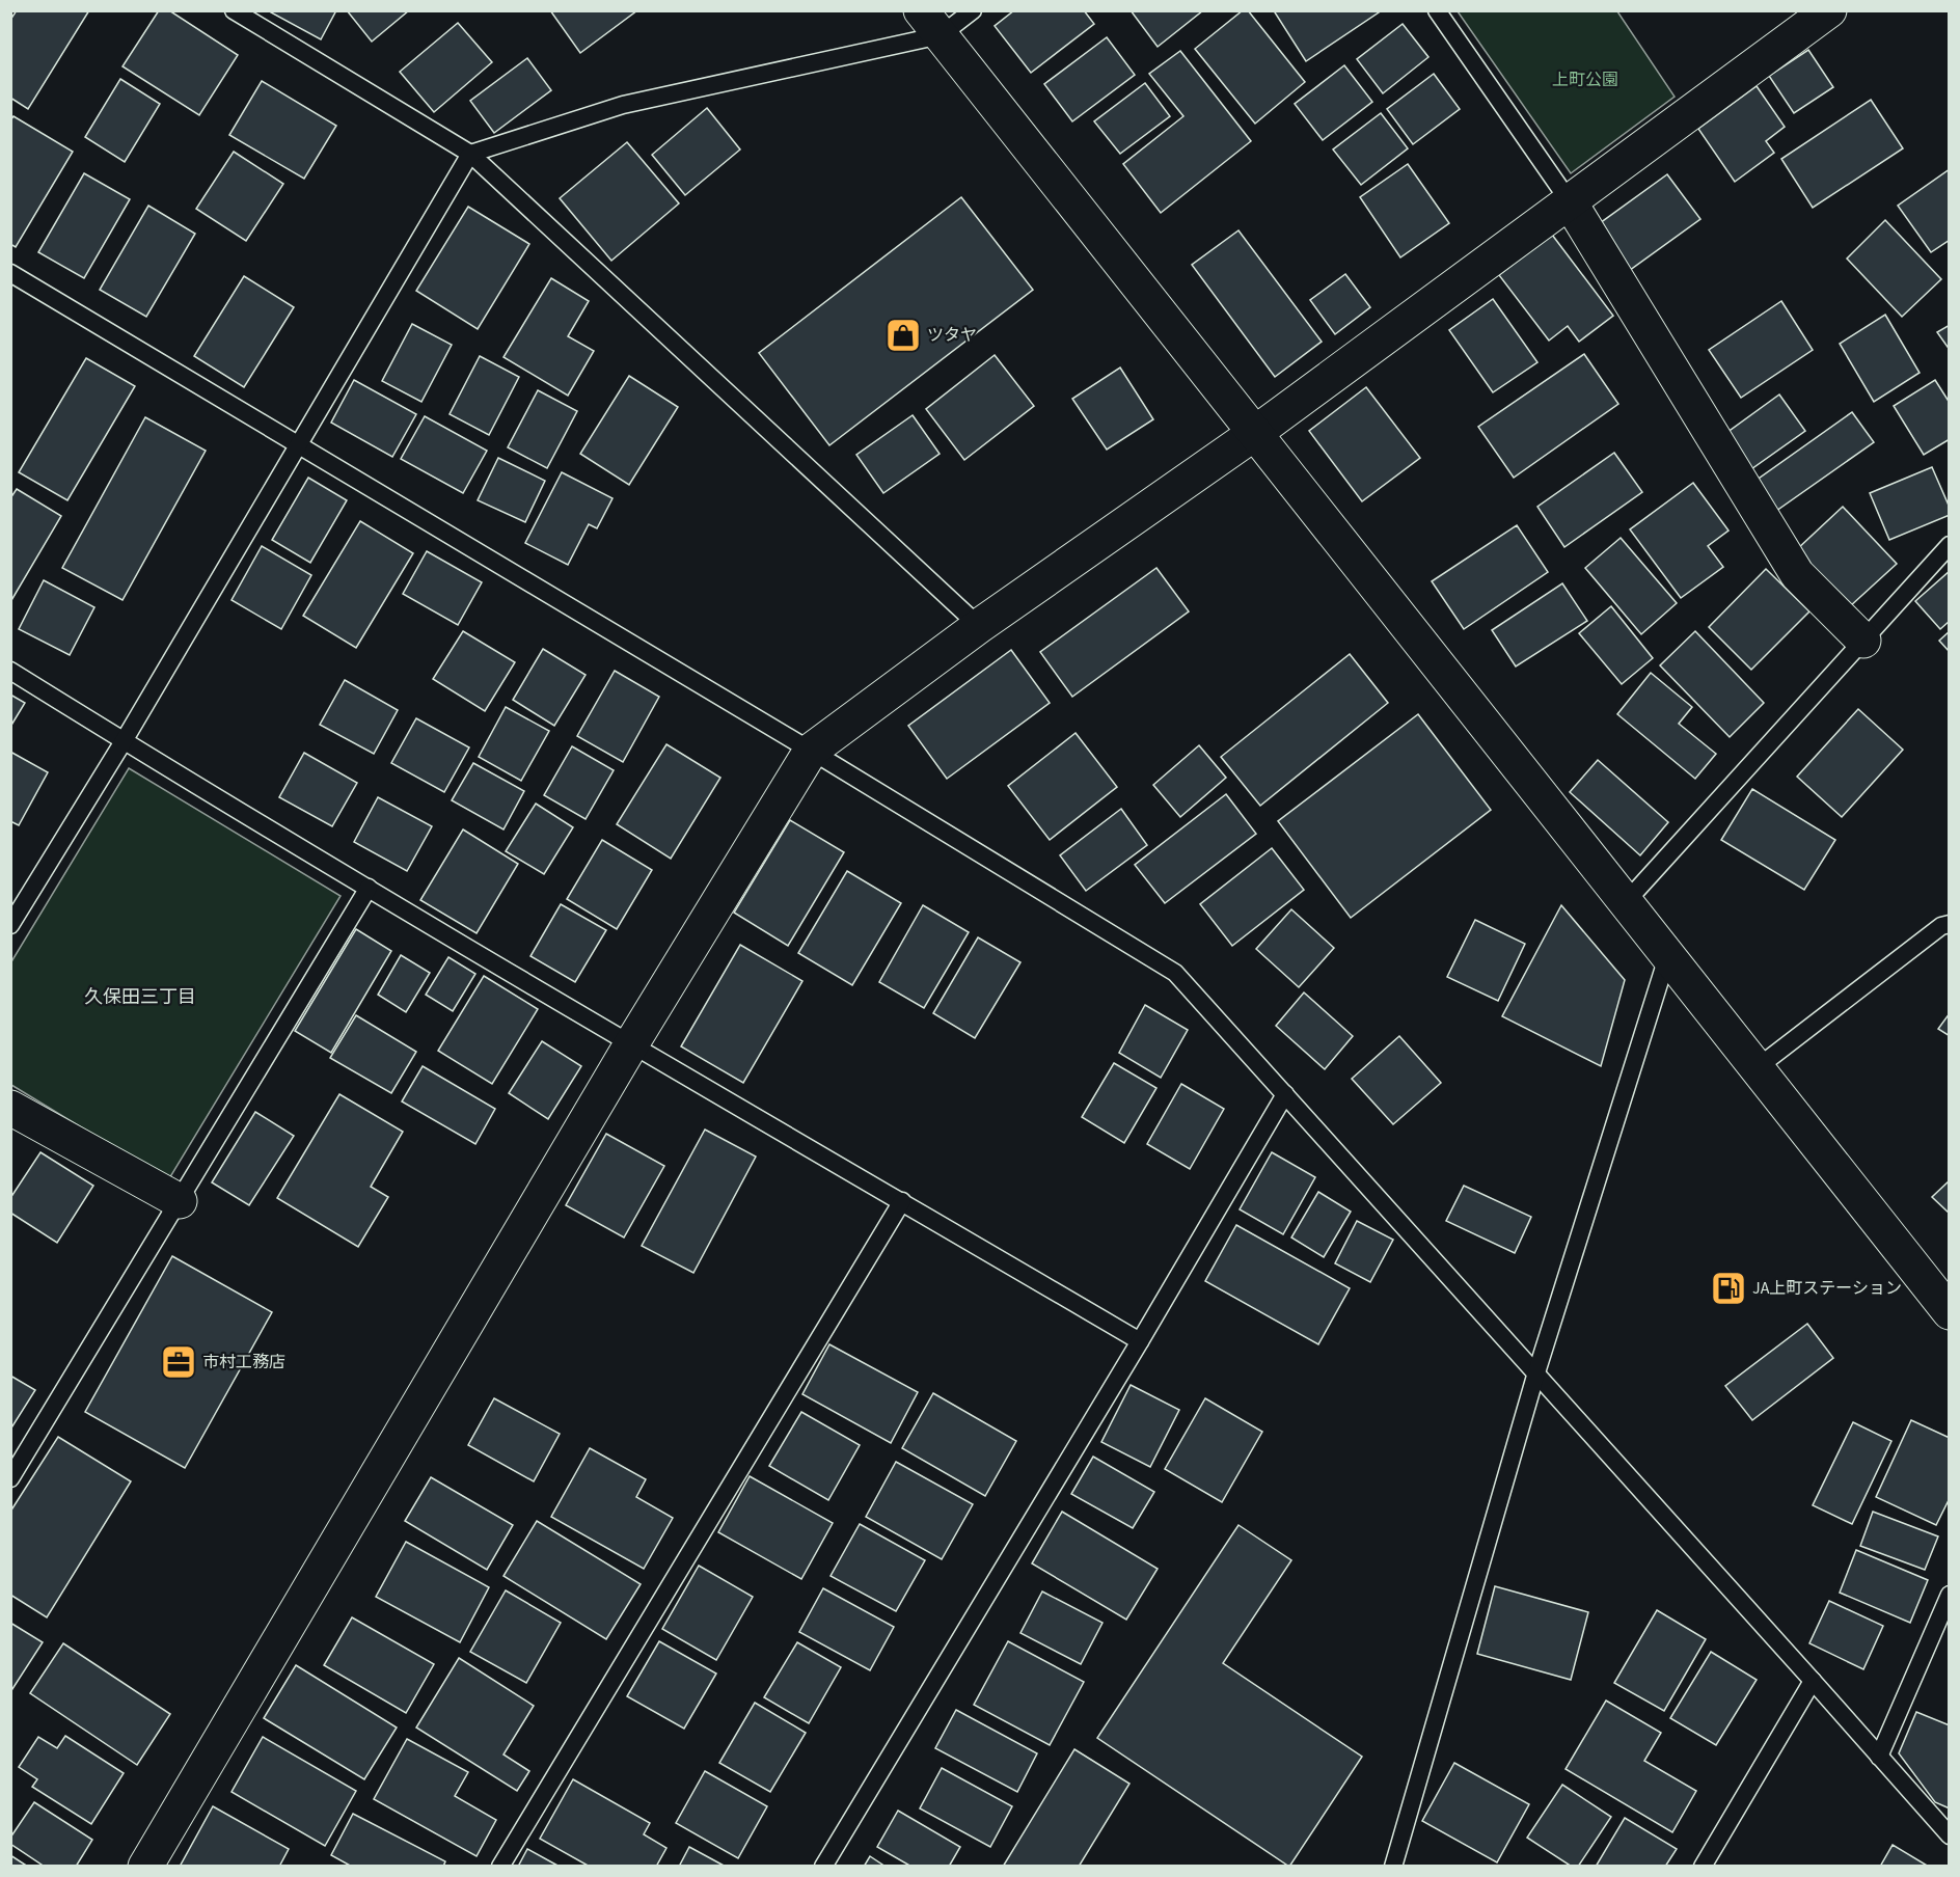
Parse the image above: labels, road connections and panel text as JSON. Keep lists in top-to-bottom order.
{
  "districts": ["久保田三丁目"],
  "parks": ["上町公園"],
  "places": {
    "shop": ["ツタヤ"],
    "fuel station": ["JA上町ステーション"],
    "office": ["市村工務店"]
  }
}
